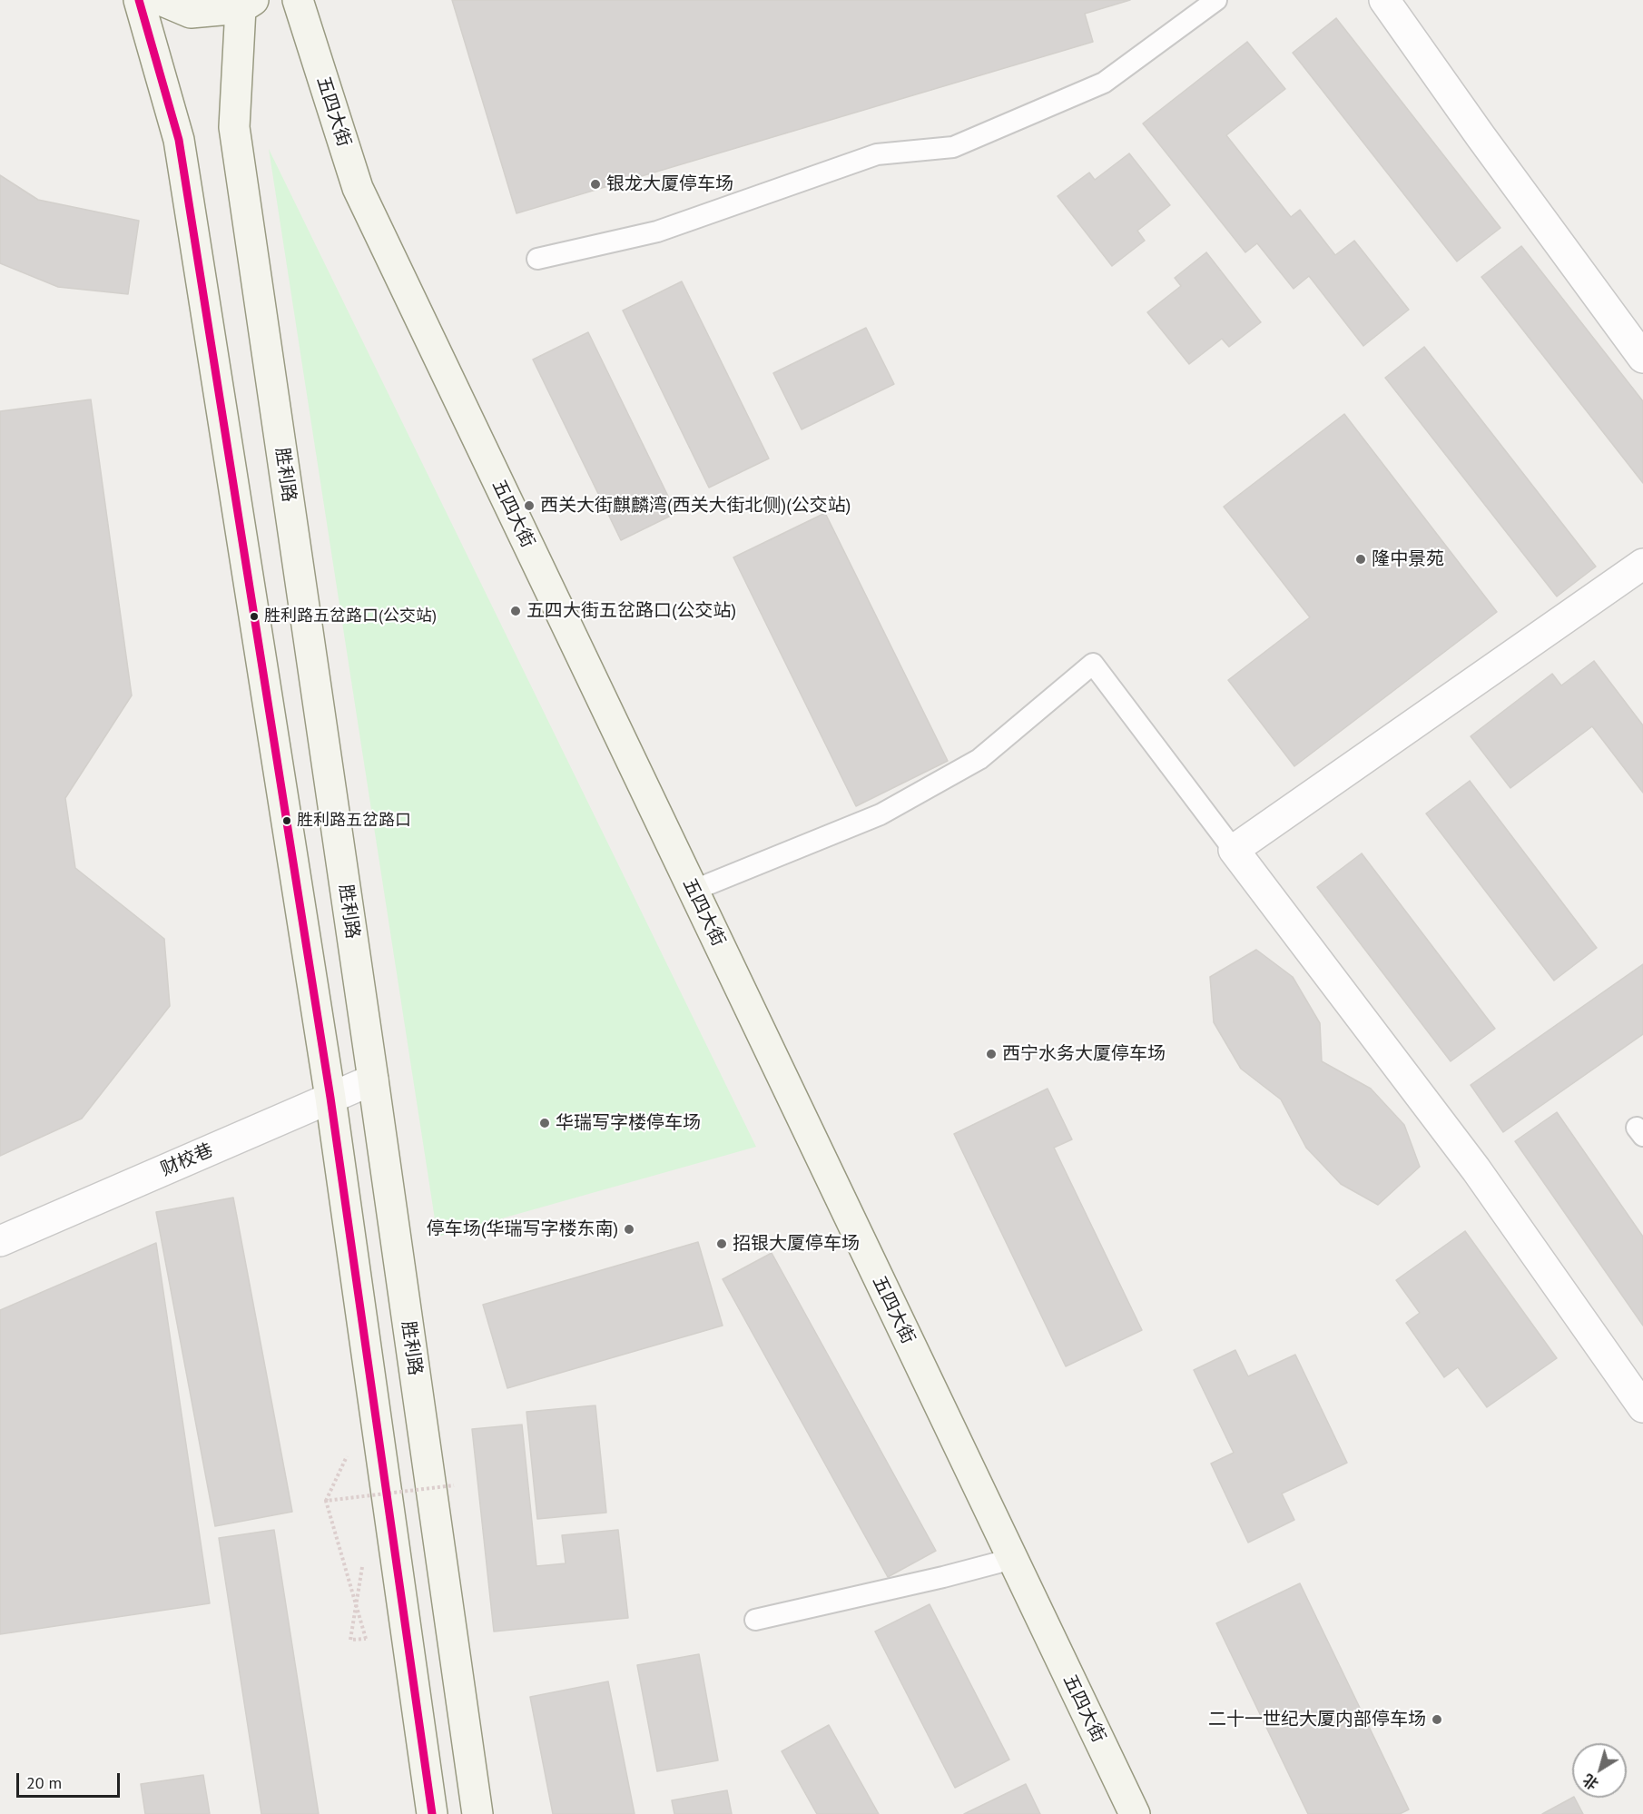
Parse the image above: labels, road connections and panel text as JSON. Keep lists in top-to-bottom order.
{
  "streets": {
    "main road": ["五四大街", "胜利路"],
    "street": ["财校巷"]
  },
  "crossings": [
    ["胜利路", "财校巷"]
  ],
  "places": [
    "银龙大厦停车场",
    "西关大街麒麟湾(西关大街北侧)(公交站)",
    "隆中景苑",
    "五四大街五岔路口(公交站)",
    "胜利路五岔路口(公交站)",
    "胜利路五岔路口",
    "西宁水务大厦停车场",
    "华瑞写字楼停车场",
    "停车场(华瑞写字楼东南)",
    "招银大厦停车场",
    "二十一世纪大厦内部停车场"
  ],
  "scale_bar": "20 m",
  "north": "bottom left"
}
